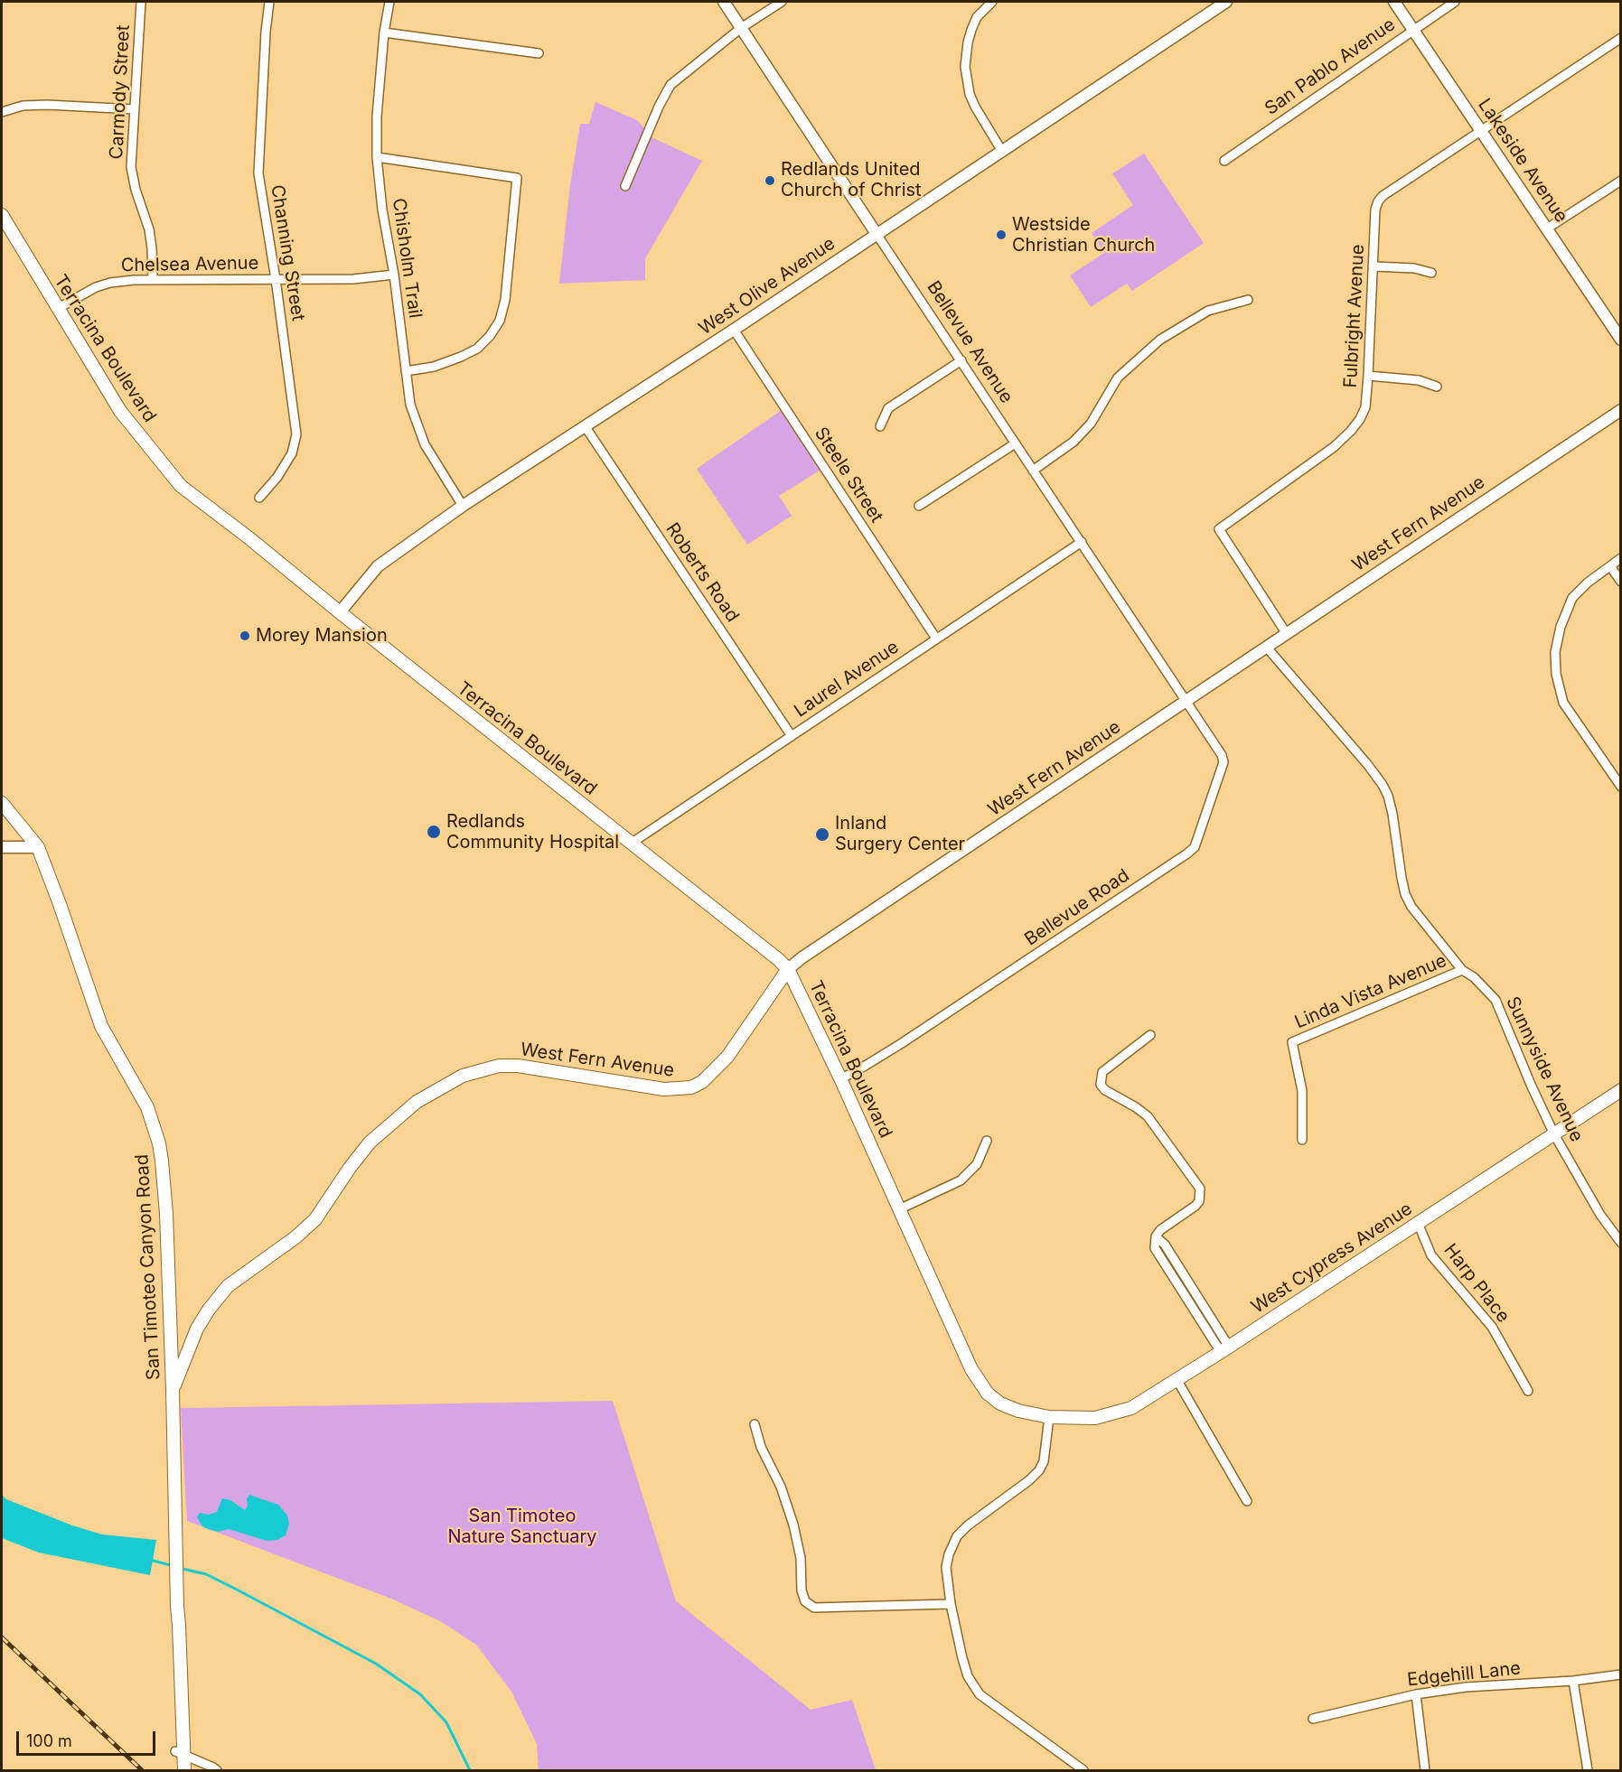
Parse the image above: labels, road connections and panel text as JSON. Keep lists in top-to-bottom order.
{
  "streets": {
    "main road": [
      "Terracina Boulevard",
      "West Fern Avenue",
      "West Cypress Avenue",
      "San Timoteo Canyon Road"
    ],
    "street": [
      "San Pablo Avenue",
      "Carmody Street",
      "Lakeside Avenue",
      "Channing Street",
      "Chisholm Trail",
      "Chelsea Avenue",
      "West Olive Avenue",
      "Fulbright Avenue",
      "Bellevue Avenue",
      "Steele Street",
      "Roberts Road",
      "Laurel Avenue",
      "Bellevue Road",
      "Linda Vista Avenue",
      "Sunnyside Avenue",
      "Harp Place",
      "Edgehill Lane"
    ]
  },
  "crossings": [
    ["San Pablo Avenue", "Lakeside Avenue"],
    ["Carmody Street", "Chelsea Avenue"],
    ["Lakeside Avenue", "Fulbright Avenue"],
    ["Channing Street", "Chelsea Avenue"],
    ["Chisholm Trail", "Chelsea Avenue"],
    ["Chisholm Trail", "West Olive Avenue"],
    ["Chelsea Avenue", "Terracina Boulevard"],
    ["West Olive Avenue", "Bellevue Avenue"],
    ["West Olive Avenue", "Terracina Boulevard"],
    ["West Olive Avenue", "Steele Street"],
    ["West Olive Avenue", "Roberts Road"],
    ["Fulbright Avenue", "West Fern Avenue"],
    ["Bellevue Avenue", "West Fern Avenue"],
    ["Bellevue Avenue", "Laurel Avenue"],
    ["Bellevue Avenue", "Bellevue Road"],
    ["Terracina Boulevard", "West Fern Avenue"],
    ["Terracina Boulevard", "Laurel Avenue"],
    ["Terracina Boulevard", "Bellevue Road"],
    ["Terracina Boulevard", "West Cypress Avenue"],
    ["Steele Street", "Laurel Avenue"],
    ["West Fern Avenue", "Bellevue Road"],
    ["West Fern Avenue", "Sunnyside Avenue"],
    ["West Fern Avenue", "San Timoteo Canyon Road"],
    ["Roberts Road", "Laurel Avenue"],
    ["Linda Vista Avenue", "Sunnyside Avenue"],
    ["Sunnyside Avenue", "West Cypress Avenue"],
    ["West Cypress Avenue", "Harp Place"]
  ],
  "parks": ["San Timoteo Nature Sanctuary"],
  "places": [
    "Redlands United Church of Christ",
    "Westside Christian Church",
    "Morey Mansion",
    "Redlands Community Hospital",
    "Inland Surgery Center"
  ],
  "scale_bar": "100 m"
}
